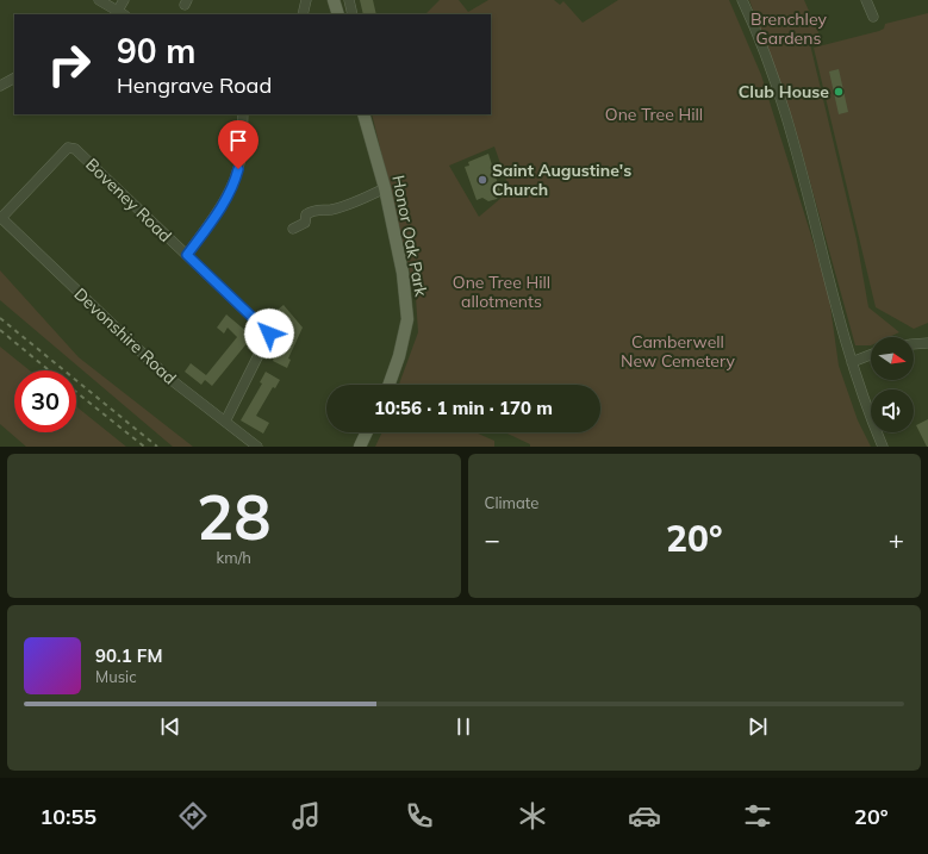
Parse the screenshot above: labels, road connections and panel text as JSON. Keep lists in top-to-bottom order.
{
  "streets": {
    "main road": ["Honor Oak Park"],
    "street": ["Boveney Road", "Devonshire Road"]
  },
  "crossings": [
    ["Boveney Road", "Devonshire Road"]
  ],
  "parks": [
    "Brenchley Gardens",
    "One Tree Hill",
    "One Tree Hill allotments",
    "Camberwell New Cemetery"
  ],
  "places": ["Club House", "Saint Augustine's Church"],
  "north": "right",
  "page": {
    "turn": ["90 m", "Hengrave Road"],
    "limit": "30",
    "trip": "10:56 · 1 min · 170 m",
    "tile": [
      ["28", "km/h"],
      "Climate"
    ],
    "heat": ["−", "20°", "+"],
    "song": ["90.1 FM", "Music"],
    "tabs": ["10:55", "20°"]
  }
}
